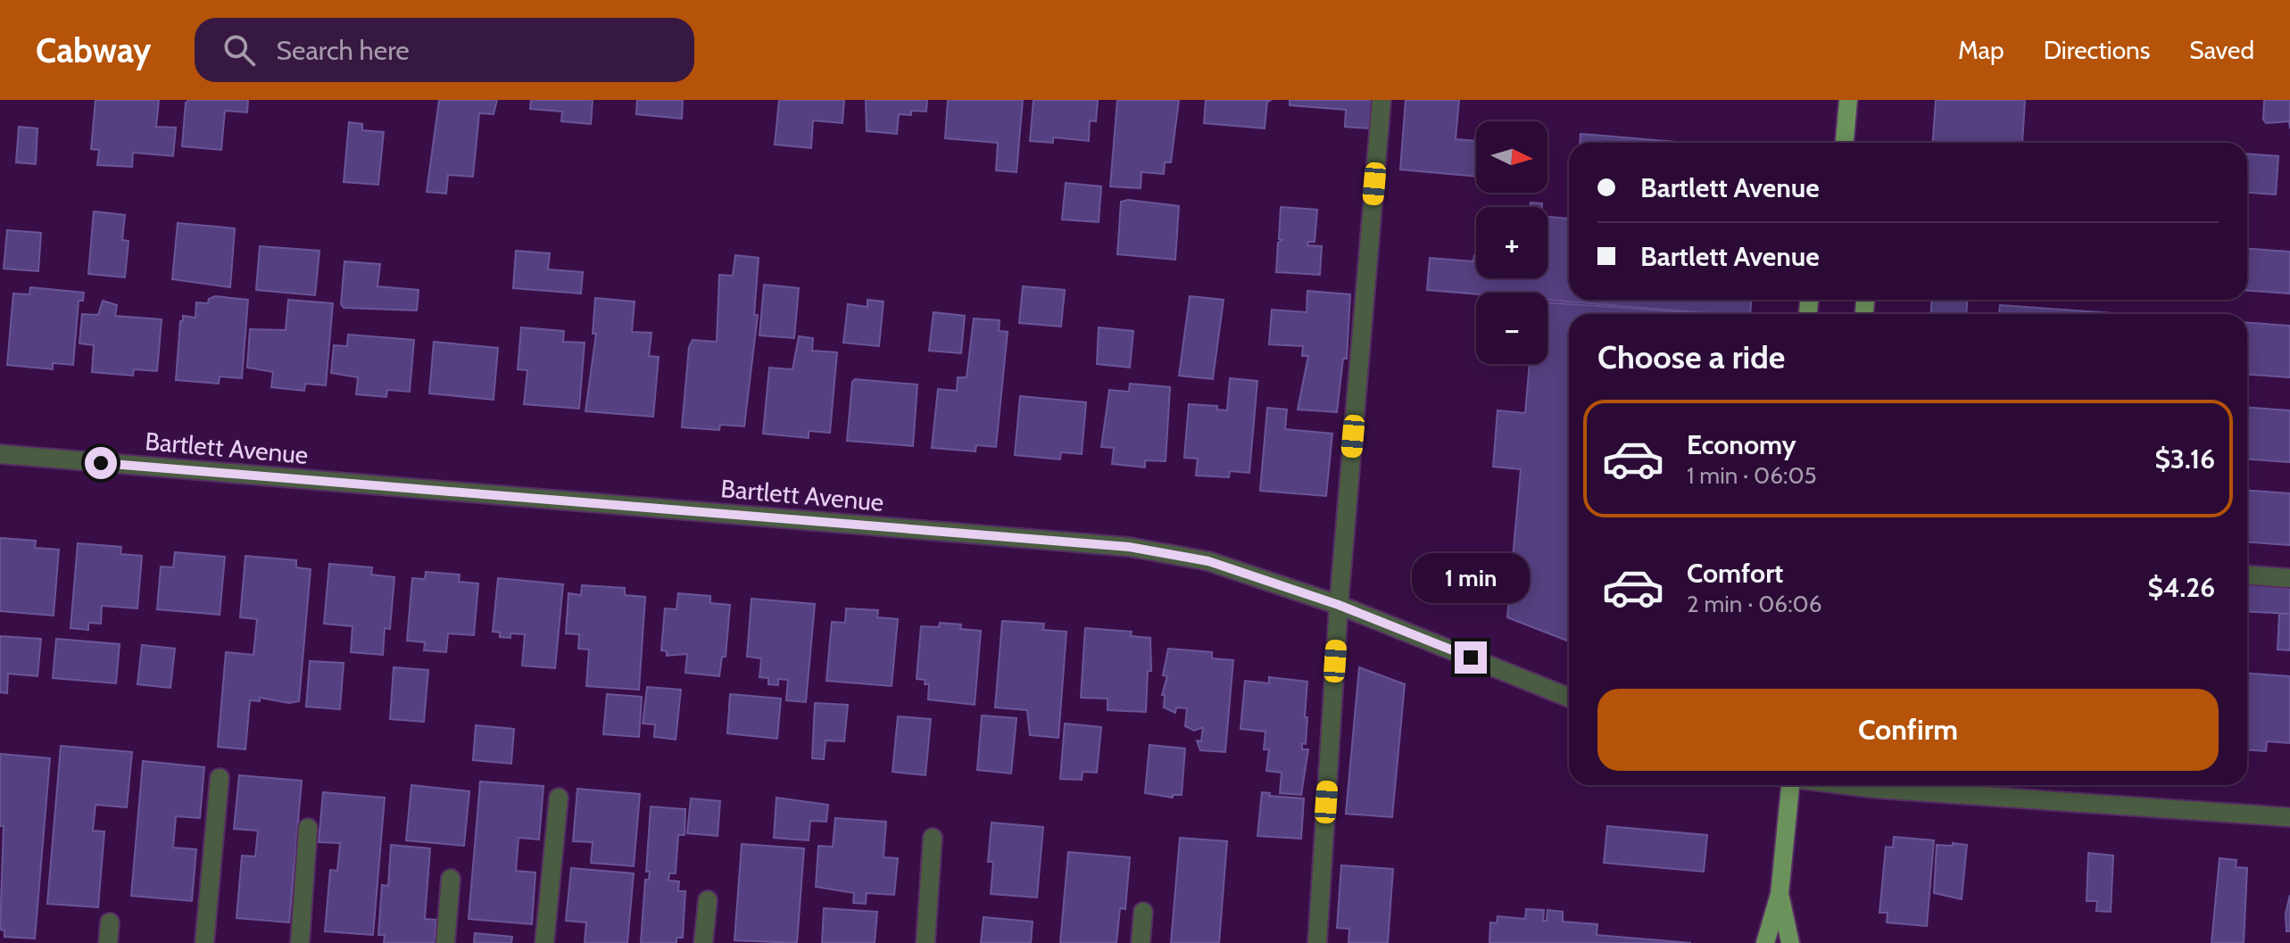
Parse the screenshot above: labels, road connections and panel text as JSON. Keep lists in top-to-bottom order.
{
  "streets": {
    "street": ["Bartlett Avenue"]
  },
  "north": "right",
  "page": {
    "header": "Cabway",
    "search": "Search here",
    "nav": ["Map", "Directions", "Saved"],
    "map_buttons": ["+", "−"],
    "banner": ["Bartlett Avenue", "Bartlett Avenue"],
    "heading": "Choose a ride",
    "list": [
      {
        "name": "Economy",
        "note": "1 min · 06:05",
        "value": "$3.16"
      },
      {
        "name": "Comfort",
        "note": "2 min · 06:06",
        "value": "$4.26"
      }
    ],
    "bubble": "1 min",
    "buttons": "Confirm"
  }
}
